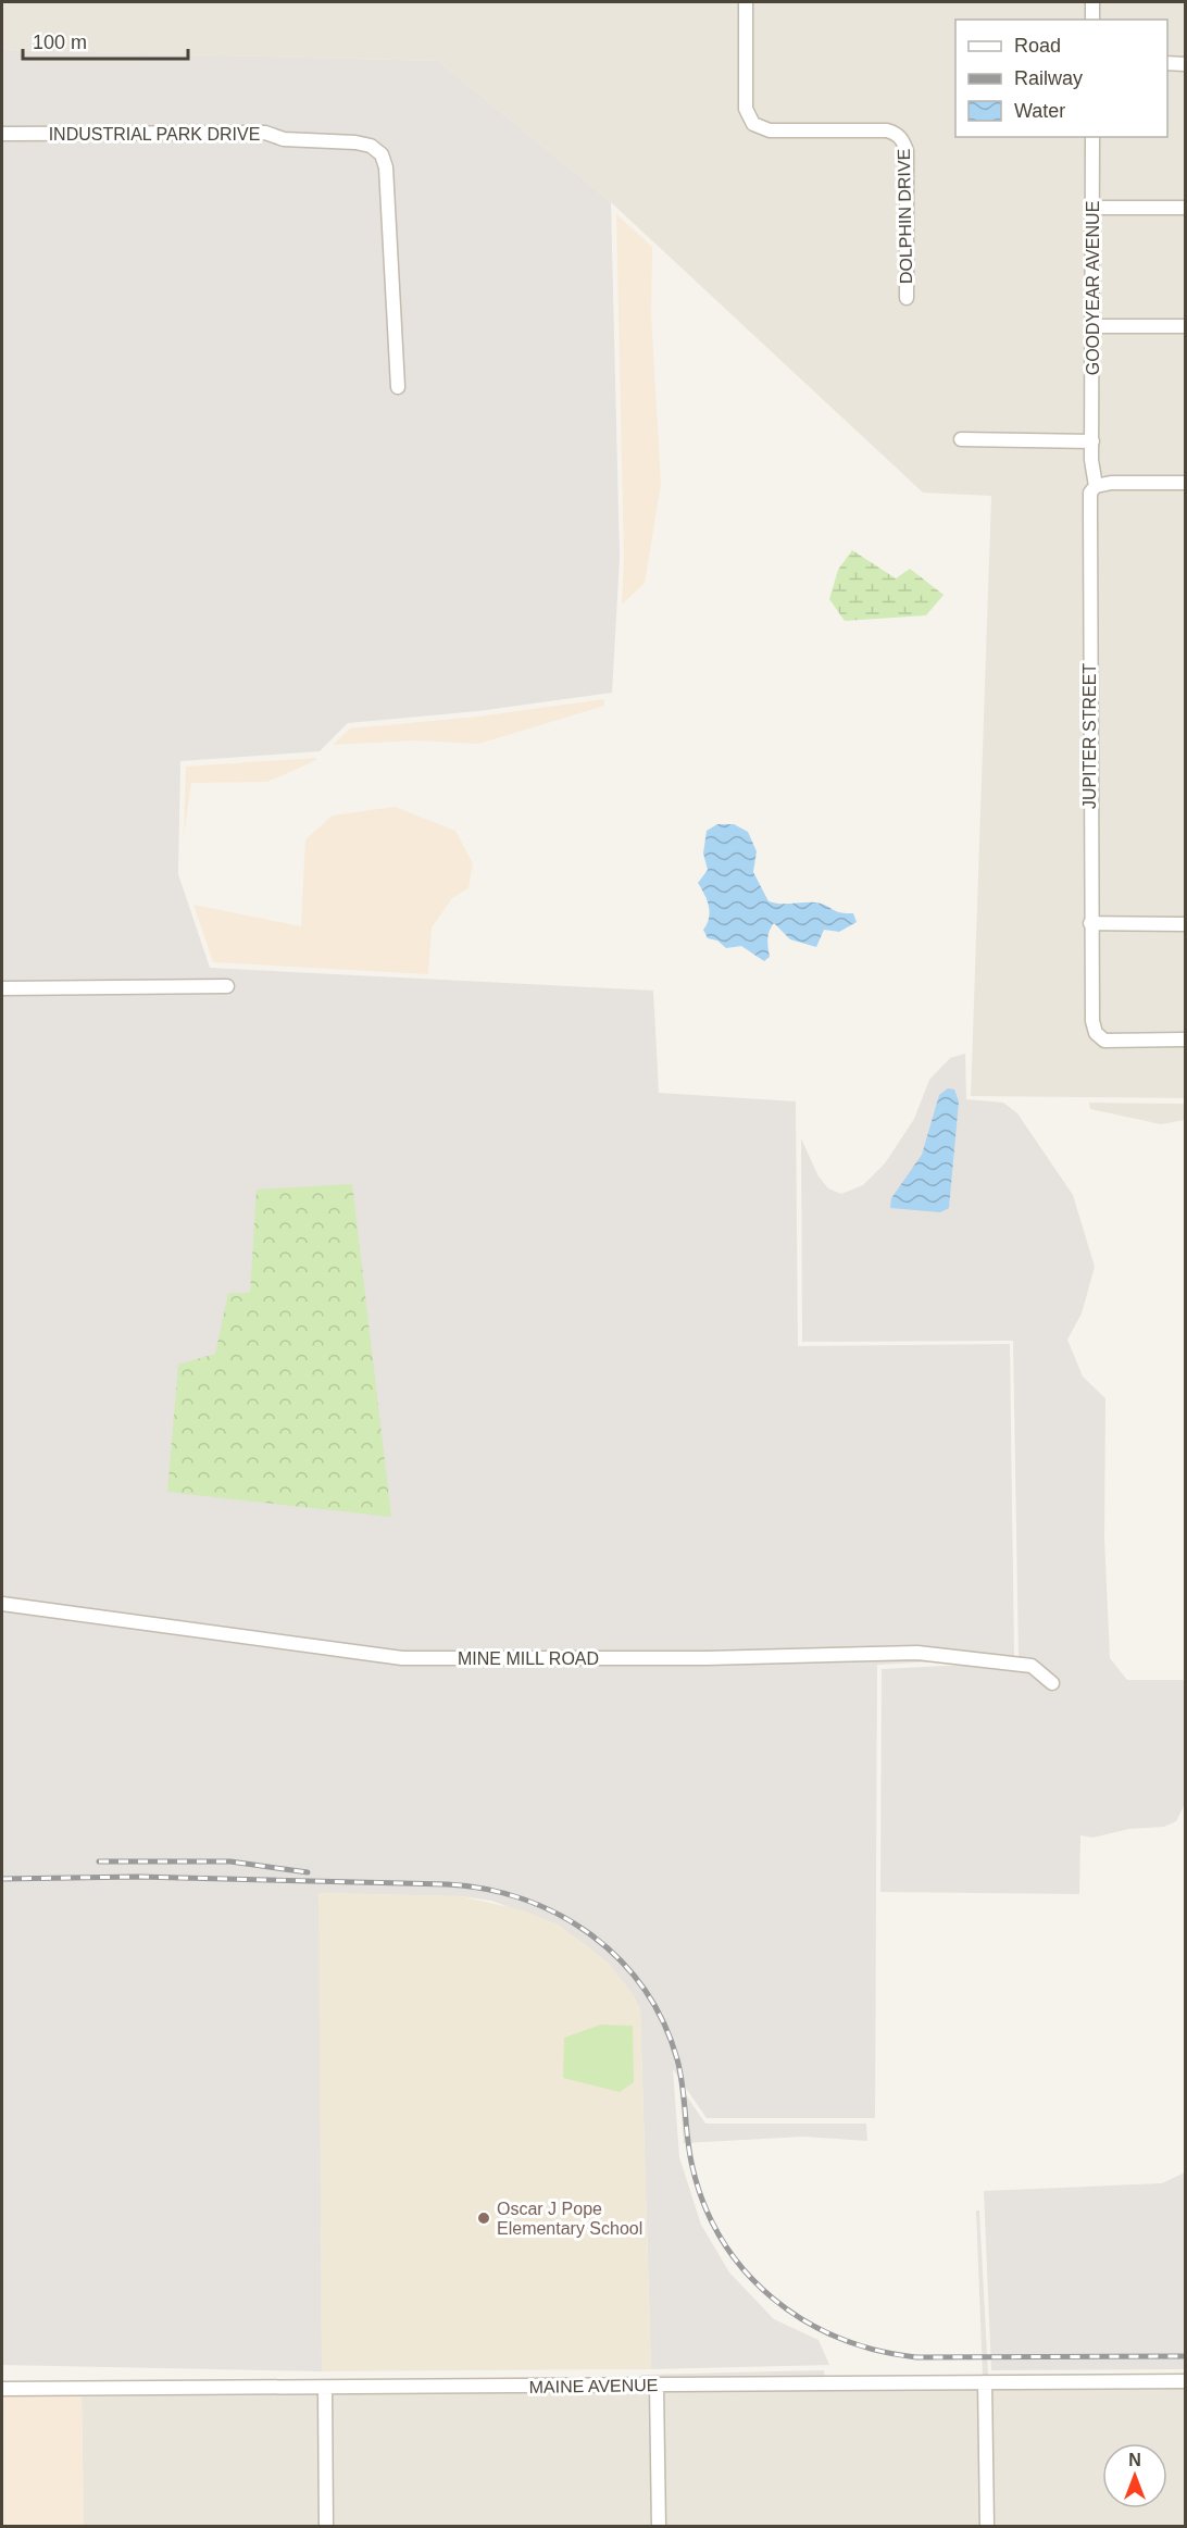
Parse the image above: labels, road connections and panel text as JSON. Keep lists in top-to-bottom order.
{
  "streets": {
    "street": [
      "INDUSTRIAL PARK DRIVE",
      "DOLPHIN DRIVE",
      "GOODYEAR AVENUE",
      "JUPITER STREET",
      "MINE MILL ROAD",
      "MAINE AVENUE"
    ]
  },
  "crossings": [
    ["GOODYEAR AVENUE", "JUPITER STREET"]
  ],
  "places": ["Oscar J Pope Elementary School"],
  "legend": ["Road", "Railway", "Water"],
  "scale_bar": "100 m",
  "north": "top"
}
